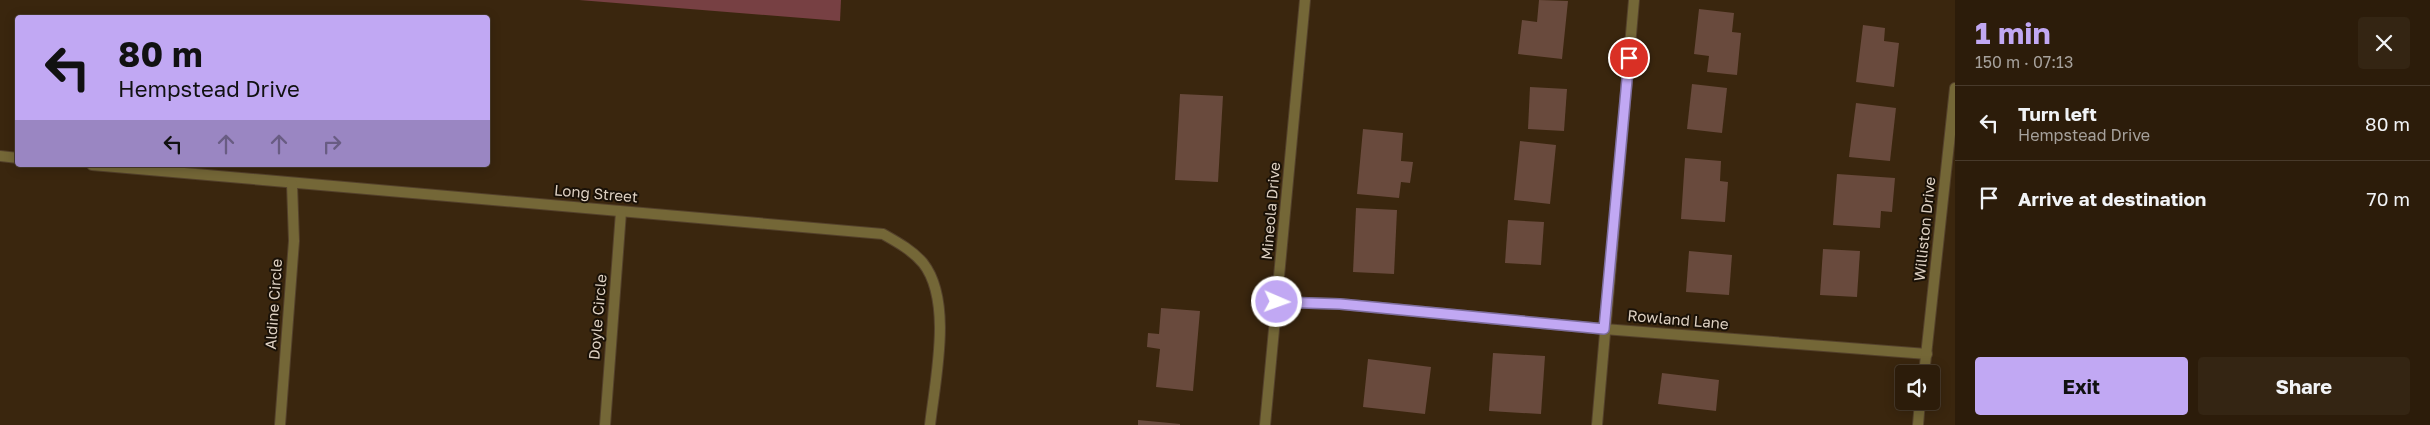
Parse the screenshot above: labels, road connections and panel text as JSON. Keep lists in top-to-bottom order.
{
  "streets": {
    "street": [
      "Long Street",
      "Mineola Drive",
      "Williston Drive",
      "Aldine Circle",
      "Doyle Circle",
      "Rowland Lane"
    ]
  },
  "crossings": [
    ["Long Street", "Aldine Circle"],
    ["Long Street", "Doyle Circle"],
    ["Mineola Drive", "Rowland Lane"],
    ["Williston Drive", "Rowland Lane"]
  ],
  "page": {
    "heading": ["1 min", "150 m · 07:13"],
    "turn": ["80 m", "Hempstead Drive"],
    "list": [
      {
        "name": "Turn left",
        "note": "Hempstead Drive",
        "value": "80 m"
      },
      {
        "name": "Arrive at destination",
        "value": "70 m"
      }
    ],
    "buttons": ["Exit", "Share"]
  }
}
